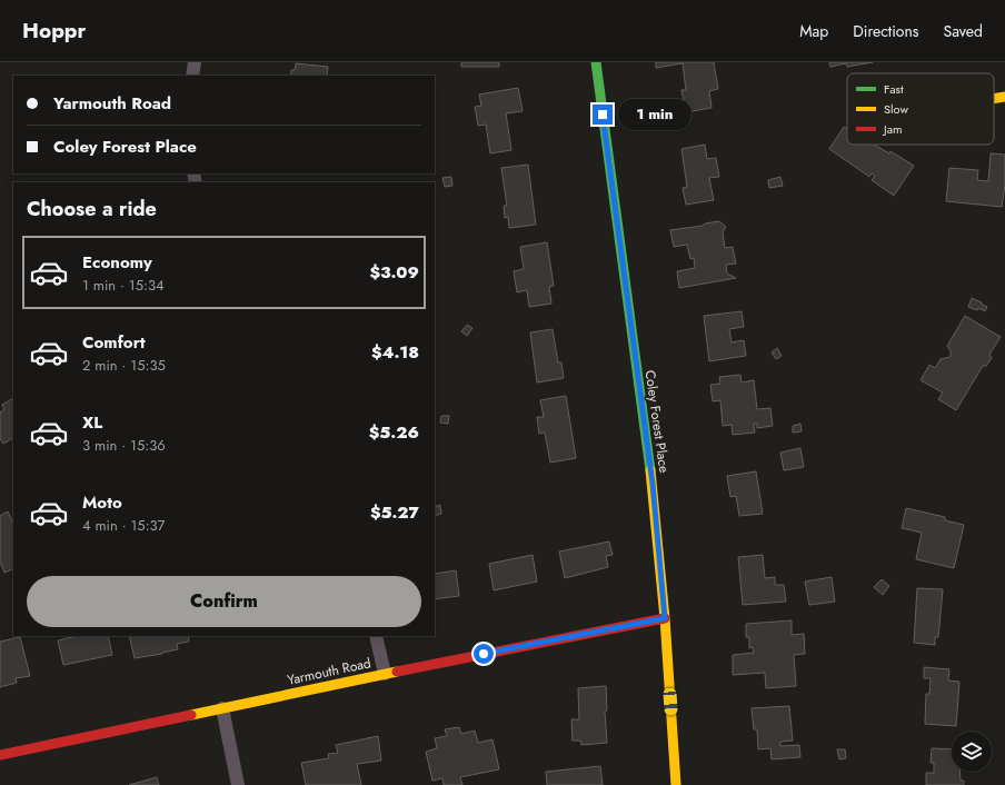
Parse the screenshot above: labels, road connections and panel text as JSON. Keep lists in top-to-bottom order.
{
  "streets": {
    "street": ["Coley Forest Place", "Yarmouth Road"]
  },
  "crossings": [
    ["Coley Forest Place", "Yarmouth Road"]
  ],
  "legend": ["Fast", "Slow", "Jam"],
  "page": {
    "header": "Hoppr",
    "nav": ["Map", "Directions", "Saved"],
    "banner": ["Yarmouth Road", "Coley Forest Place"],
    "bubble": "1 min",
    "heading": "Choose a ride",
    "list": [
      {
        "name": "Economy",
        "note": "1 min · 15:34",
        "value": "$3.09"
      },
      {
        "name": "Comfort",
        "note": "2 min · 15:35",
        "value": "$4.18"
      },
      {
        "name": "XL",
        "note": "3 min · 15:36",
        "value": "$5.26"
      },
      {
        "name": "Moto",
        "note": "4 min · 15:37",
        "value": "$5.27"
      }
    ],
    "buttons": "Confirm"
  }
}
